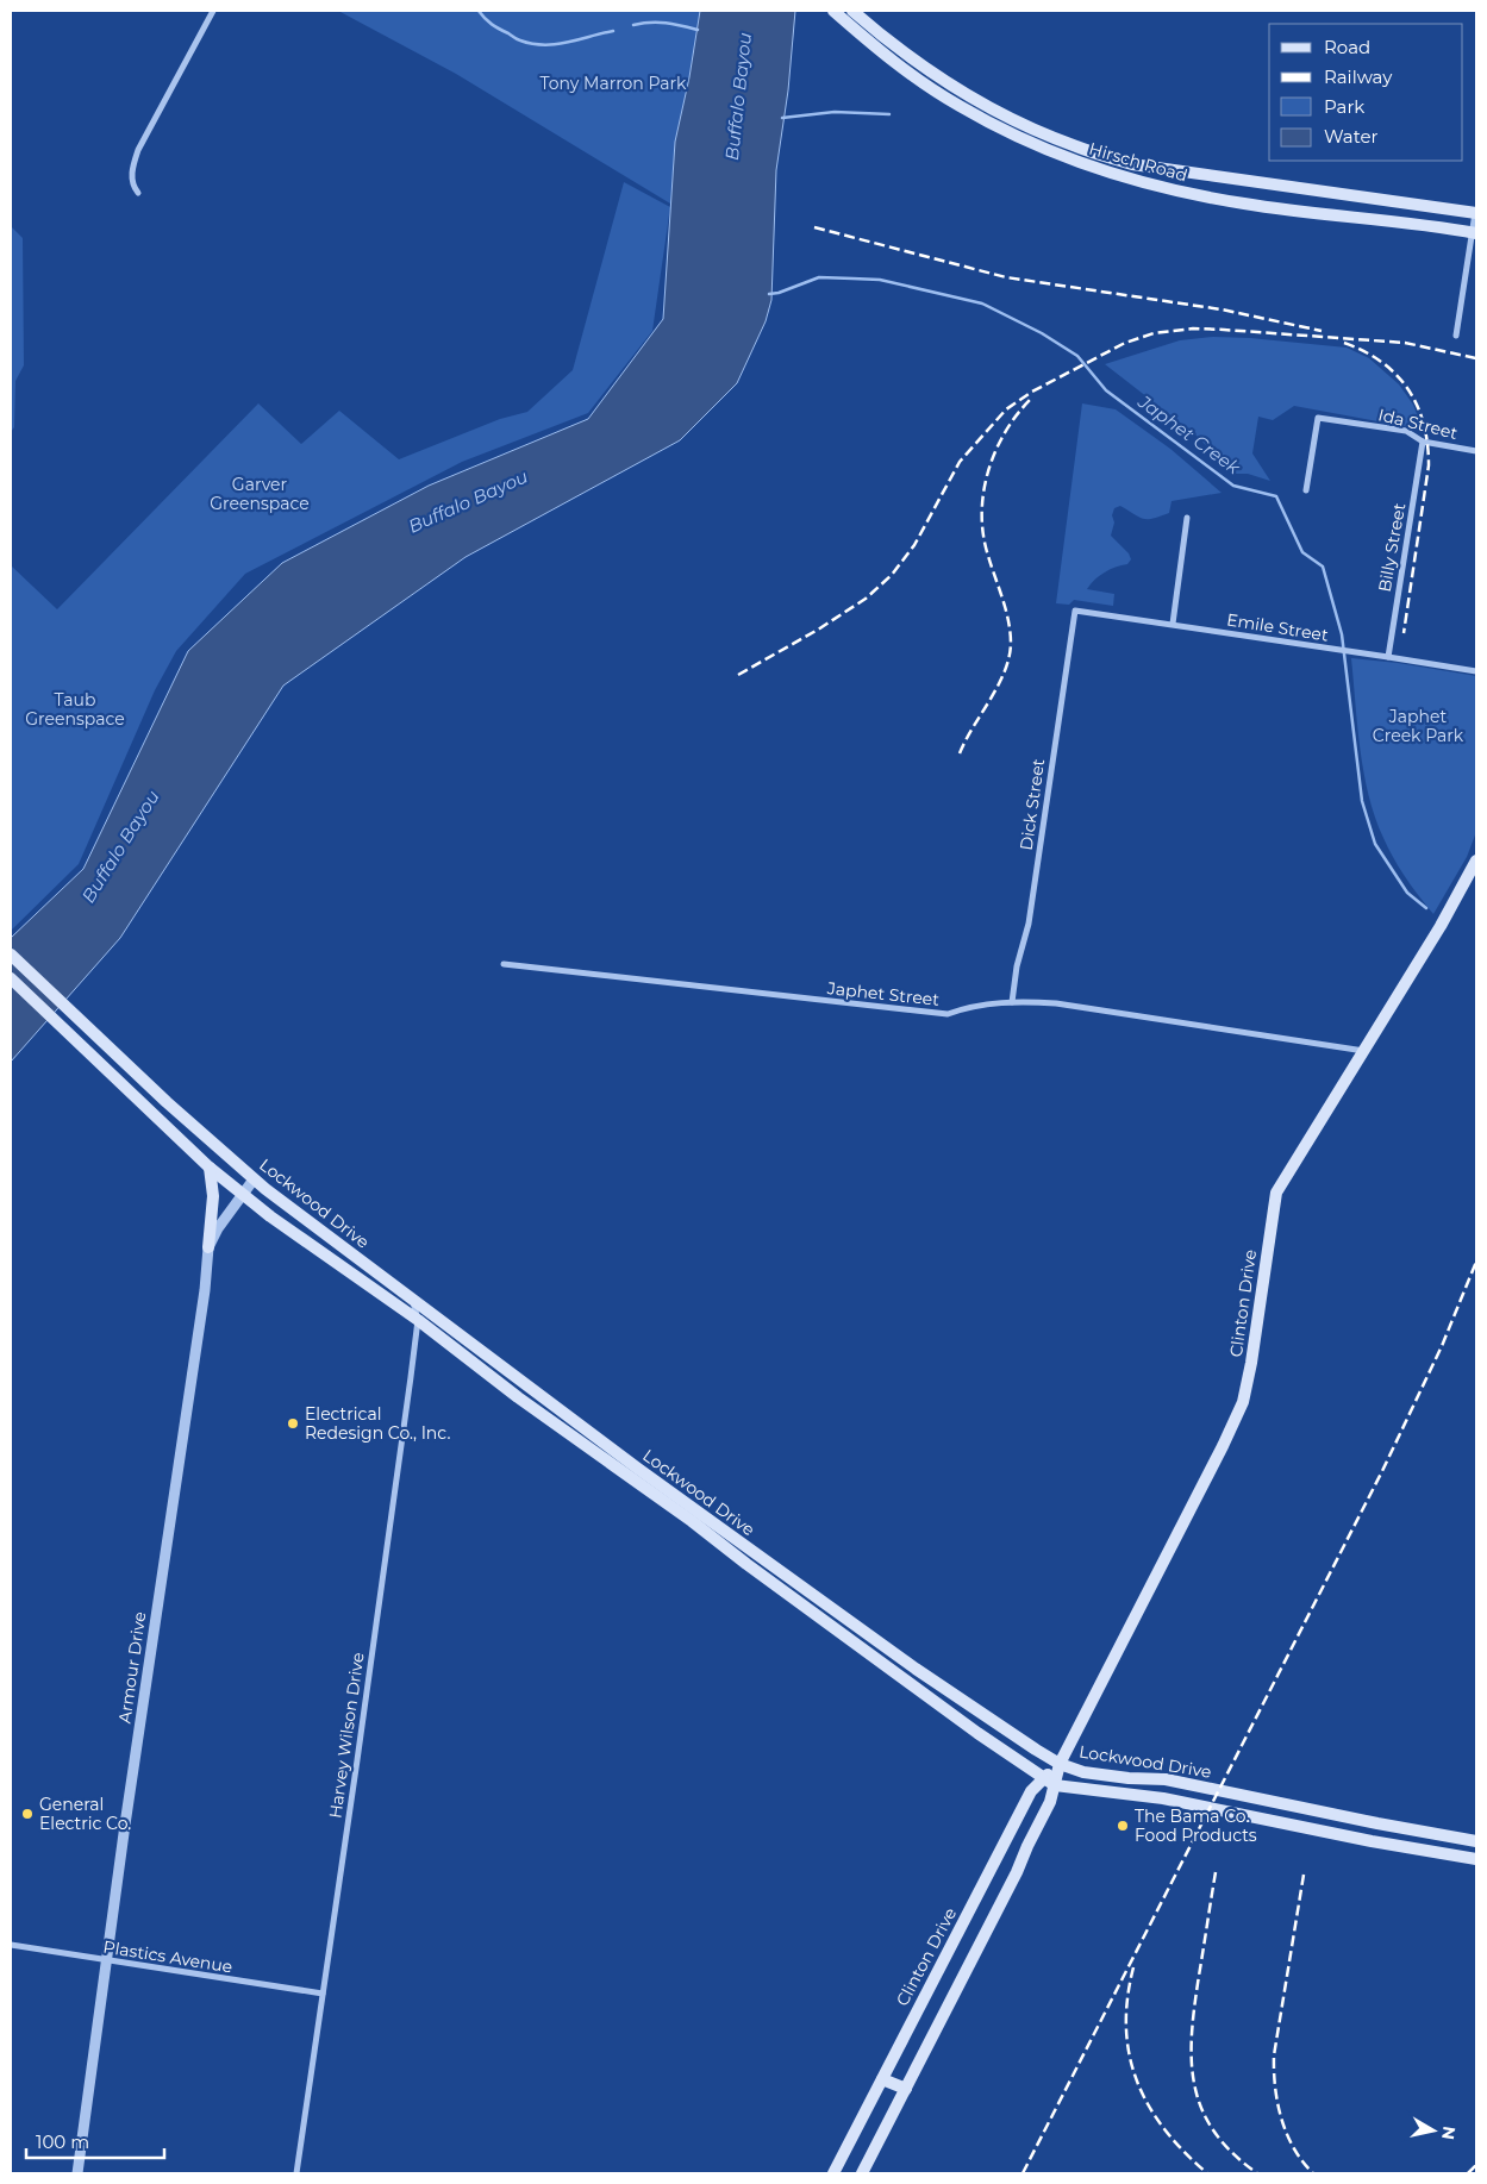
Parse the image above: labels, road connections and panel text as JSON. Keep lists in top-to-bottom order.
{
  "streets": {
    "main road": ["Hirsch Road", "Lockwood Drive", "Clinton Drive"],
    "street": [
      "Ida Street",
      "Billy Street",
      "Emile Street",
      "Dick Street",
      "Japhet Street",
      "Armour Drive",
      "Harvey Wilson Drive",
      "Plastics Avenue"
    ]
  },
  "crossings": [
    ["Ida Street", "Billy Street"],
    ["Billy Street", "Emile Street"],
    ["Emile Street", "Dick Street"],
    ["Dick Street", "Japhet Street"],
    ["Japhet Street", "Clinton Drive"],
    ["Lockwood Drive", "Clinton Drive"],
    ["Lockwood Drive", "Armour Drive"],
    ["Lockwood Drive", "Harvey Wilson Drive"],
    ["Armour Drive", "Plastics Avenue"],
    ["Harvey Wilson Drive", "Plastics Avenue"]
  ],
  "water": ["Buffalo Bayou", "Japhet Creek"],
  "parks": [
    "Tony Marron Park",
    "Garver Greenspace",
    "Taub Greenspace",
    "Japhet Creek Park"
  ],
  "places": ["Electrical Redesign Co., Inc.", "General Electric Co.", "The Bama Co. Food Products"],
  "legend": [
    "Road",
    "Railway",
    "Park",
    "Water"
  ],
  "scale_bar": "100 m",
  "north": "right"
}
